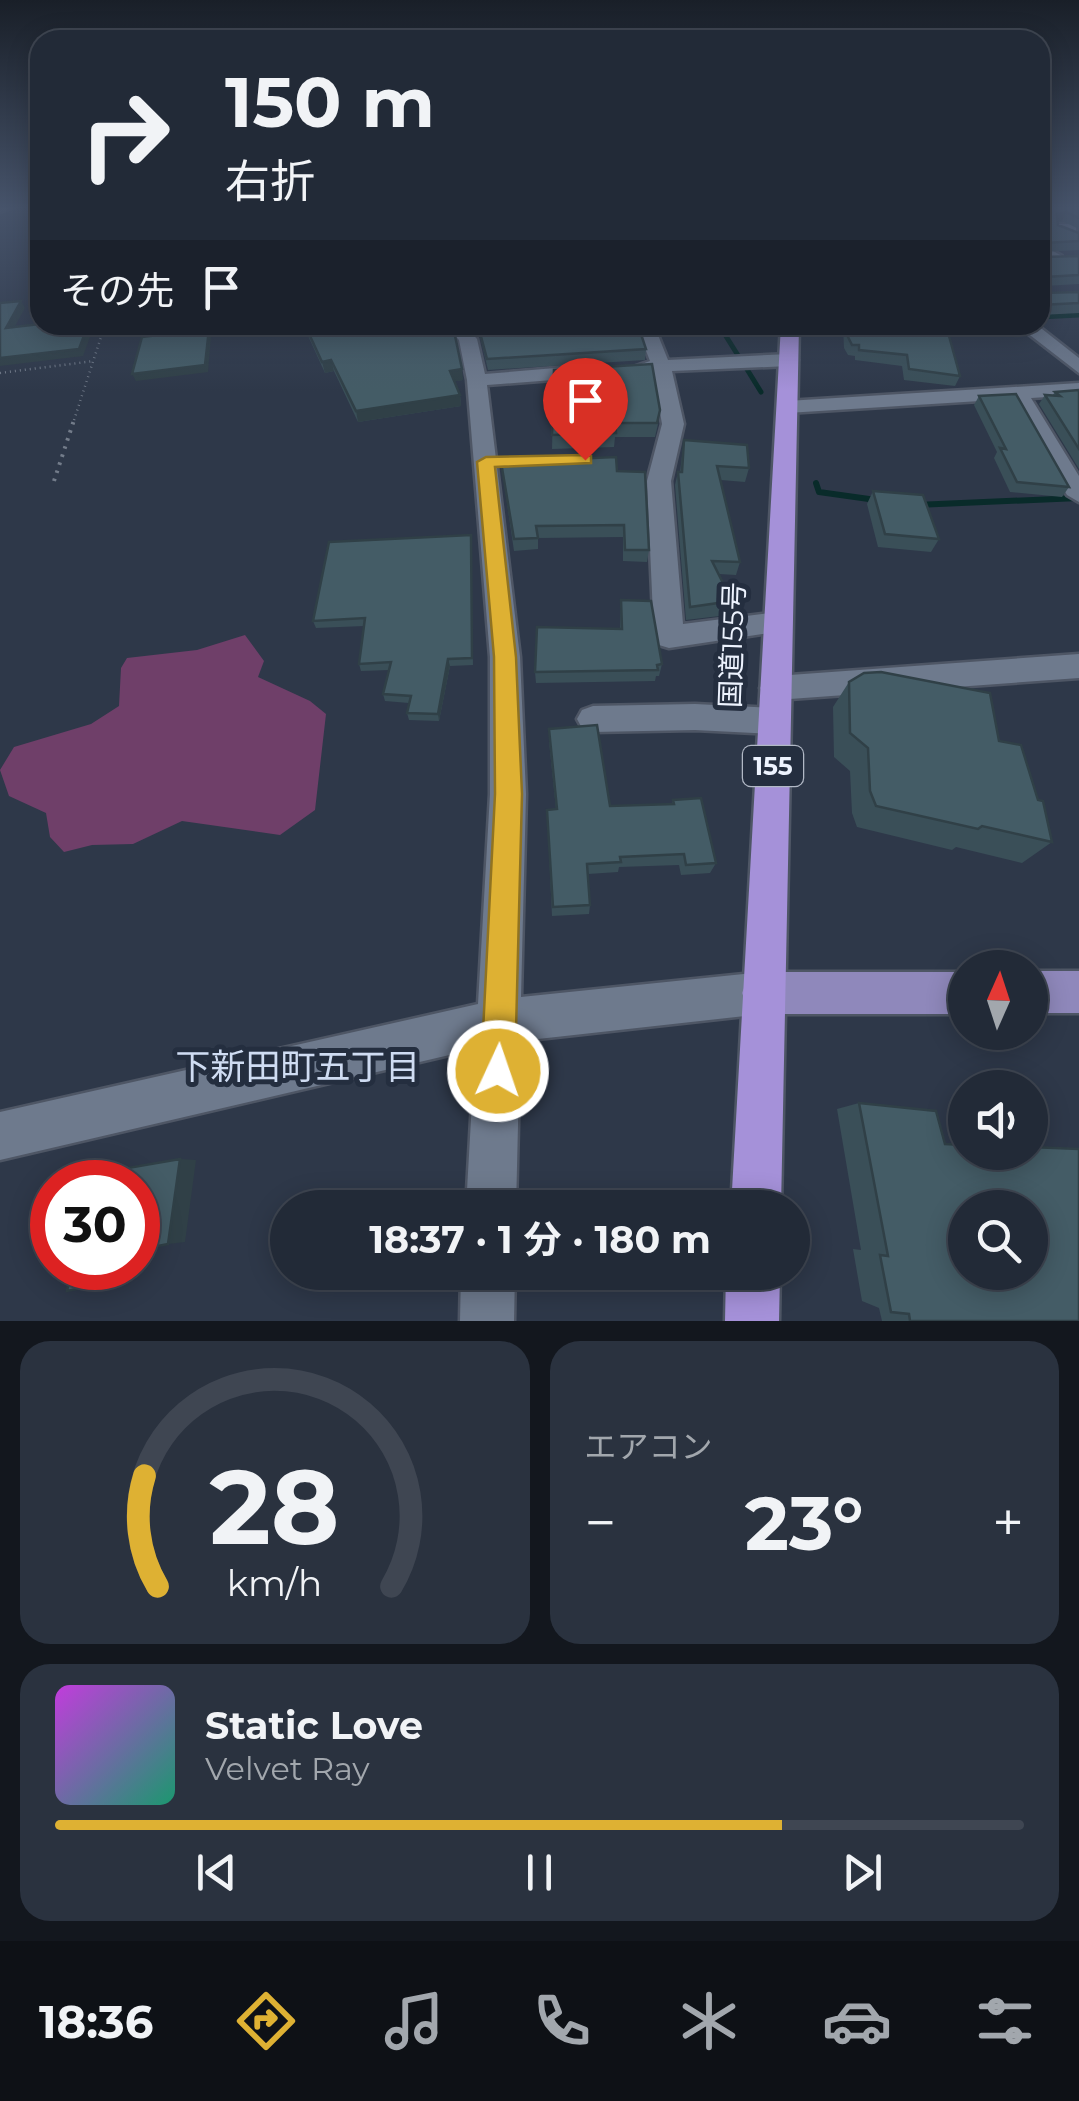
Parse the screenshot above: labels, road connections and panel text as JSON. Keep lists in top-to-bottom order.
{
  "streets": {
    "highway": ["国道155号", "155"]
  },
  "districts": ["下新田町五丁目"],
  "north": "top",
  "page": {
    "turn": ["150 m", "右折"],
    "then": "その先",
    "limit": "30",
    "trip": "18:37 · 1 分 · 180 m",
    "tile": "エアコン",
    "heat": ["−", "23°", "+"],
    "song": ["Static Love", "Velvet Ray"],
    "tabs": "18:36",
    "gauge": ["28", "km/h"]
  }
}
